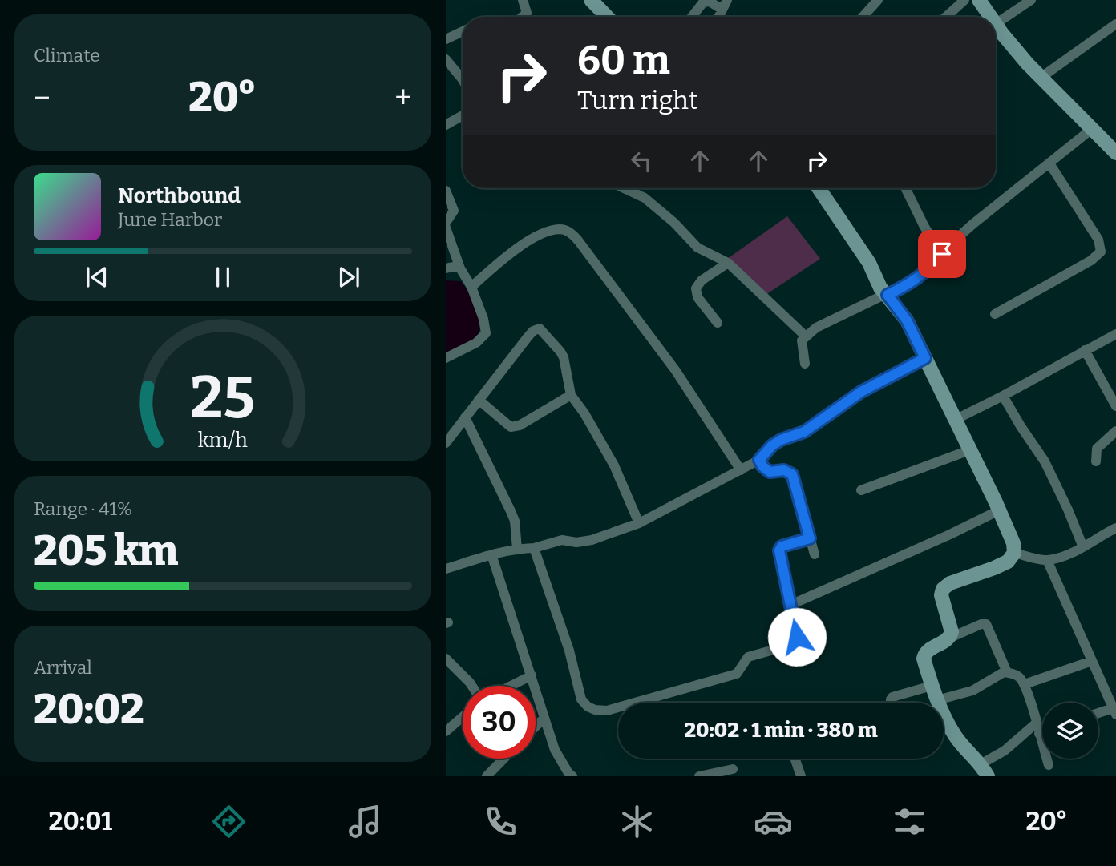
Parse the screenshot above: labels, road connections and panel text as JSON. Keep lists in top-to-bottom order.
{
  "page": {
    "tile": [
      "Climate",
      ["Range · 41%", "205 km"],
      ["Arrival", "20:02"]
    ],
    "turn": ["60 m", "Turn right"],
    "heat": ["−", "20°", "+"],
    "song": ["Northbound", "June Harbor"],
    "limit": "30",
    "trip": "20:02 · 1 min · 380 m",
    "tabs": ["20:01", "20°"],
    "gauge": ["25", "km/h"]
  }
}
